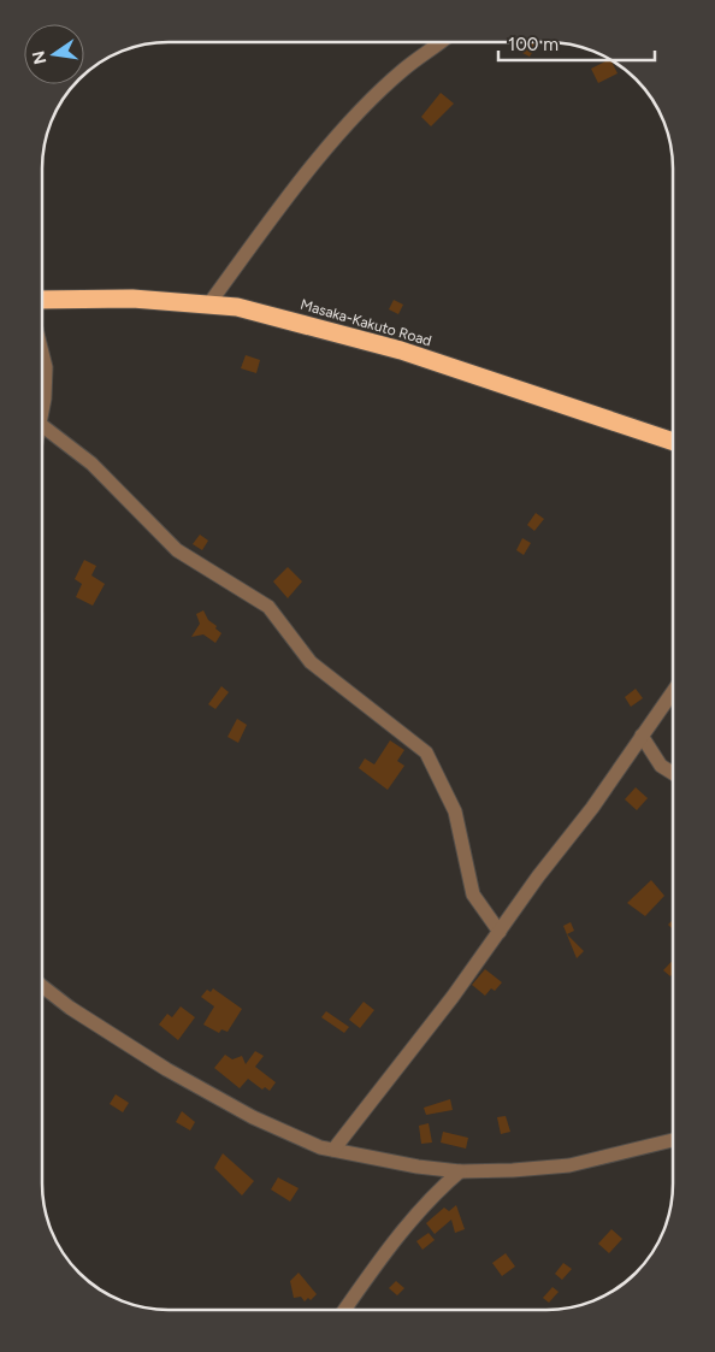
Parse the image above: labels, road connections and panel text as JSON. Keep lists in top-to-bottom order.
{
  "streets": {
    "highway": ["Masaka-Kakuto Road"]
  },
  "scale_bar": "100 m",
  "north": "left"
}
